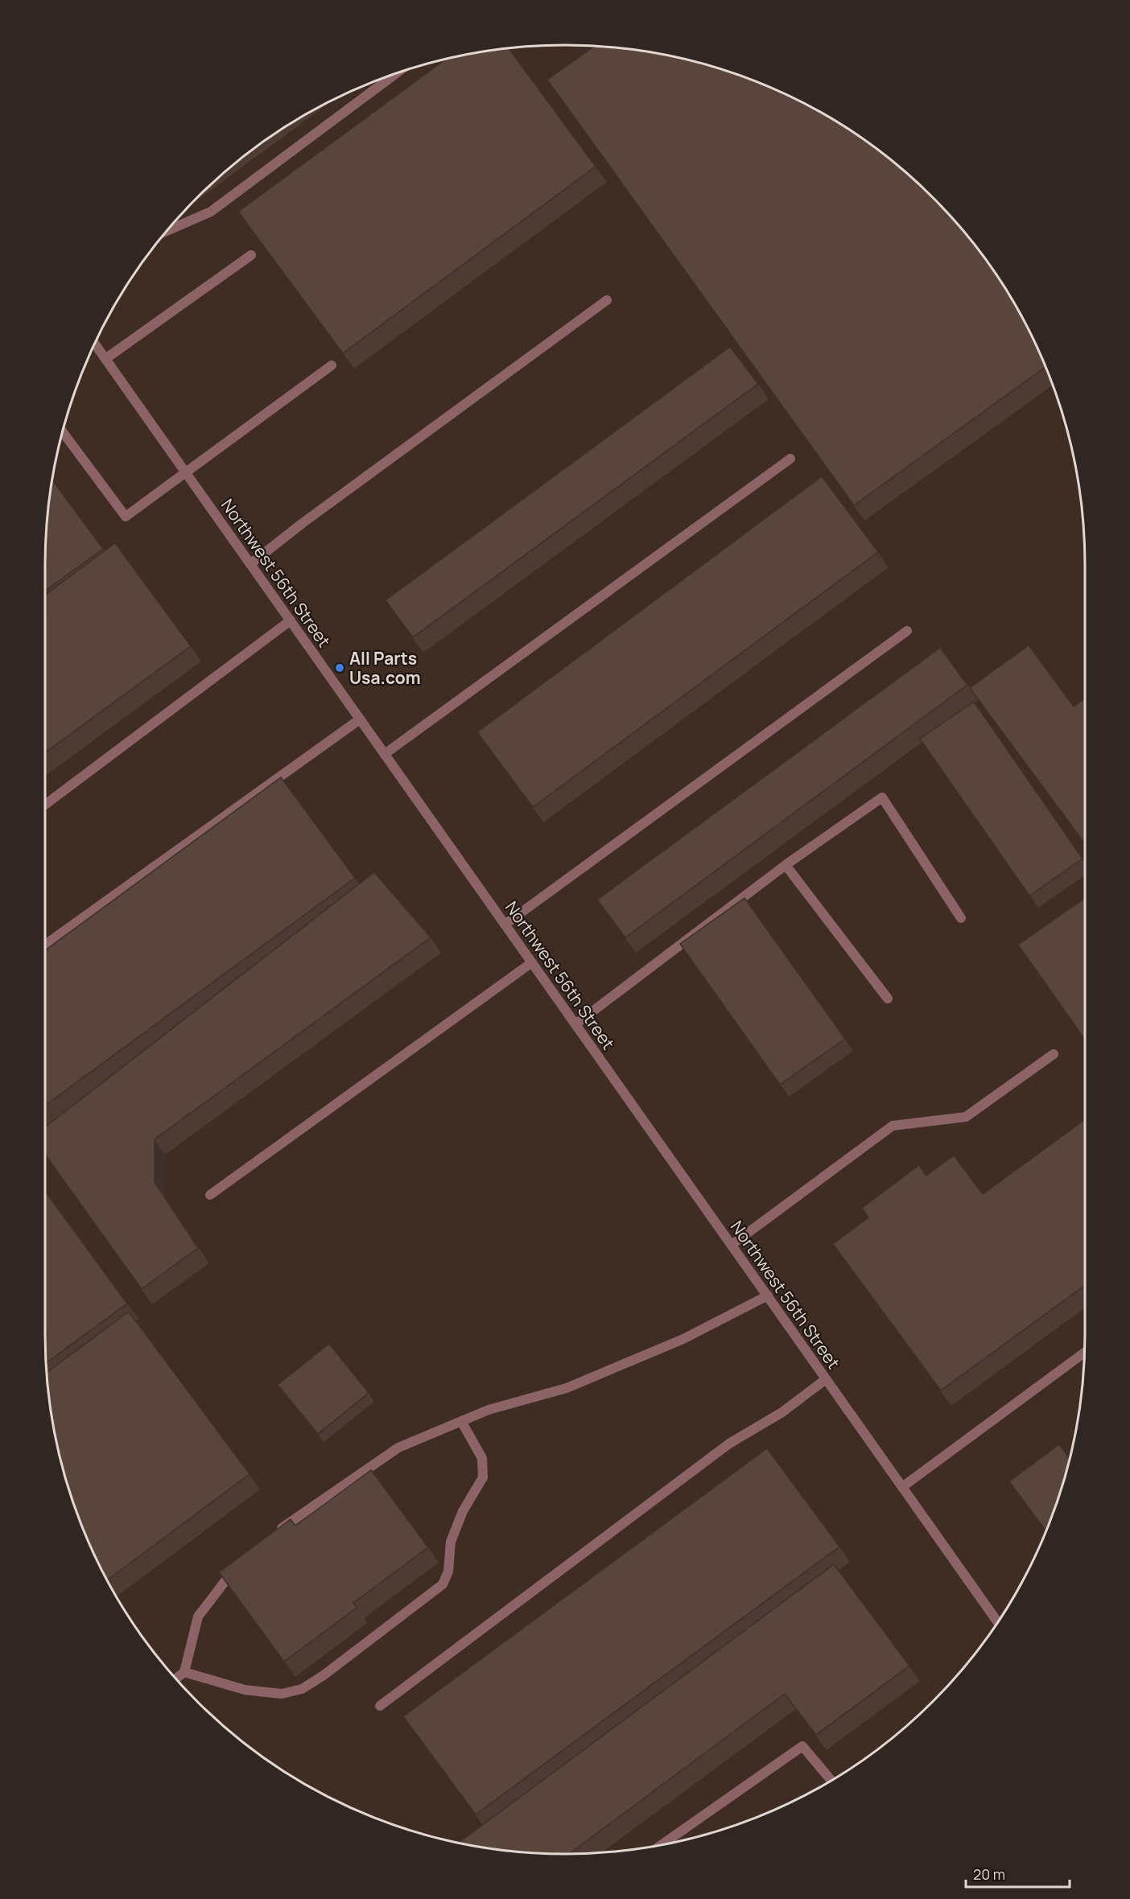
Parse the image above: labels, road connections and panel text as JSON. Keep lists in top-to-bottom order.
{
  "streets": {
    "street": ["Northwest 56th Street"]
  },
  "places": ["All Parts Usa.com"],
  "scale_bar": "20 m"
}
